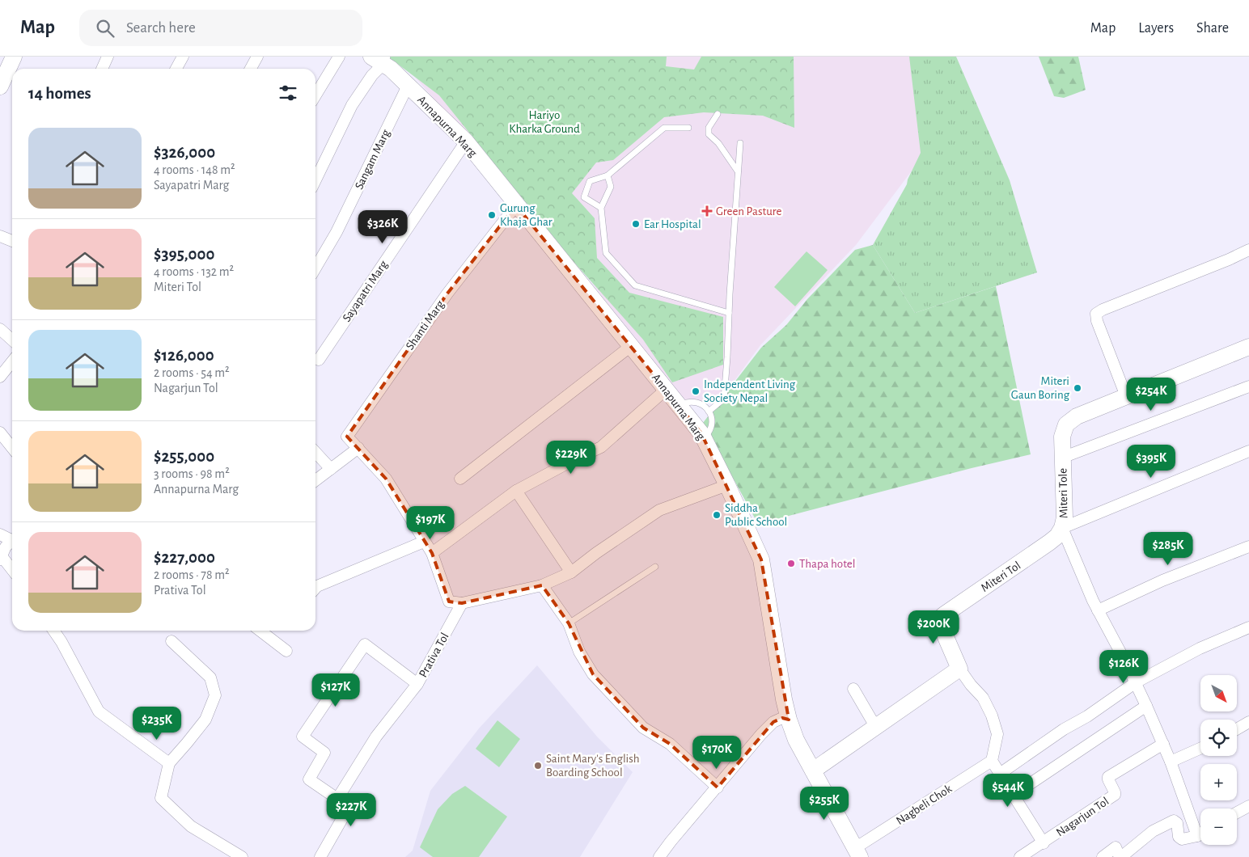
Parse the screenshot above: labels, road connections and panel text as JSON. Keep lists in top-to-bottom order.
{
  "streets": {
    "main road": ["Annapurna Marg", "Miteri Tole", "Miteri Tol"],
    "street": [
      "Sangam Marg",
      "Sayapatri Marg",
      "Shanti Marg",
      "Prativa Tol",
      "Nagbeli Chok",
      "Nagarjun Tol"
    ]
  },
  "crossings": [
    ["Annapurna Marg", "Sangam Marg"],
    ["Annapurna Marg", "Sayapatri Marg"],
    ["Annapurna Marg", "Shanti Marg"],
    ["Annapurna Marg", "Nagbeli Chok"],
    ["Miteri Tole", "Miteri Tol"]
  ],
  "parks": ["Hariyo Kharka Ground"],
  "places": {
    "health": ["Green Pasture"],
    "other": [
      "Gurung Khaja Ghar",
      "Ear Hospital",
      "Miteri Gaun Boring",
      "Independent Living Society Nepal",
      "Siddha Public School",
      "Thapa hotel",
      "Saint Mary's English Boarding School"
    ]
  },
  "north": "bottom right",
  "page": {
    "header": "Map",
    "search": "Search here",
    "nav": ["Map", "Layers", "Share"],
    "heading": "14 homes",
    "list": [
      {
        "name": "$326,000",
        "note": "4 rooms · 148 m² · Sayapatri Marg"
      },
      {
        "name": "$395,000",
        "note": "4 rooms · 132 m² · Miteri Tol"
      },
      {
        "name": "$126,000",
        "note": "2 rooms · 54 m² · Nagarjun Tol"
      },
      {
        "name": "$255,000",
        "note": "3 rooms · 98 m² · Annapurna Marg"
      },
      {
        "name": "$227,000",
        "note": "2 rooms · 78 m² · Prativa Tol"
      }
    ],
    "price": [
      "$326K",
      "$254K",
      "$229K",
      "$395K",
      "$197K",
      "$285K",
      "$200K",
      "$126K",
      "$127K",
      "$235K",
      "$170K",
      "$544K",
      "$255K",
      "$227K"
    ],
    "map_buttons": ["+", "−"]
  }
}
